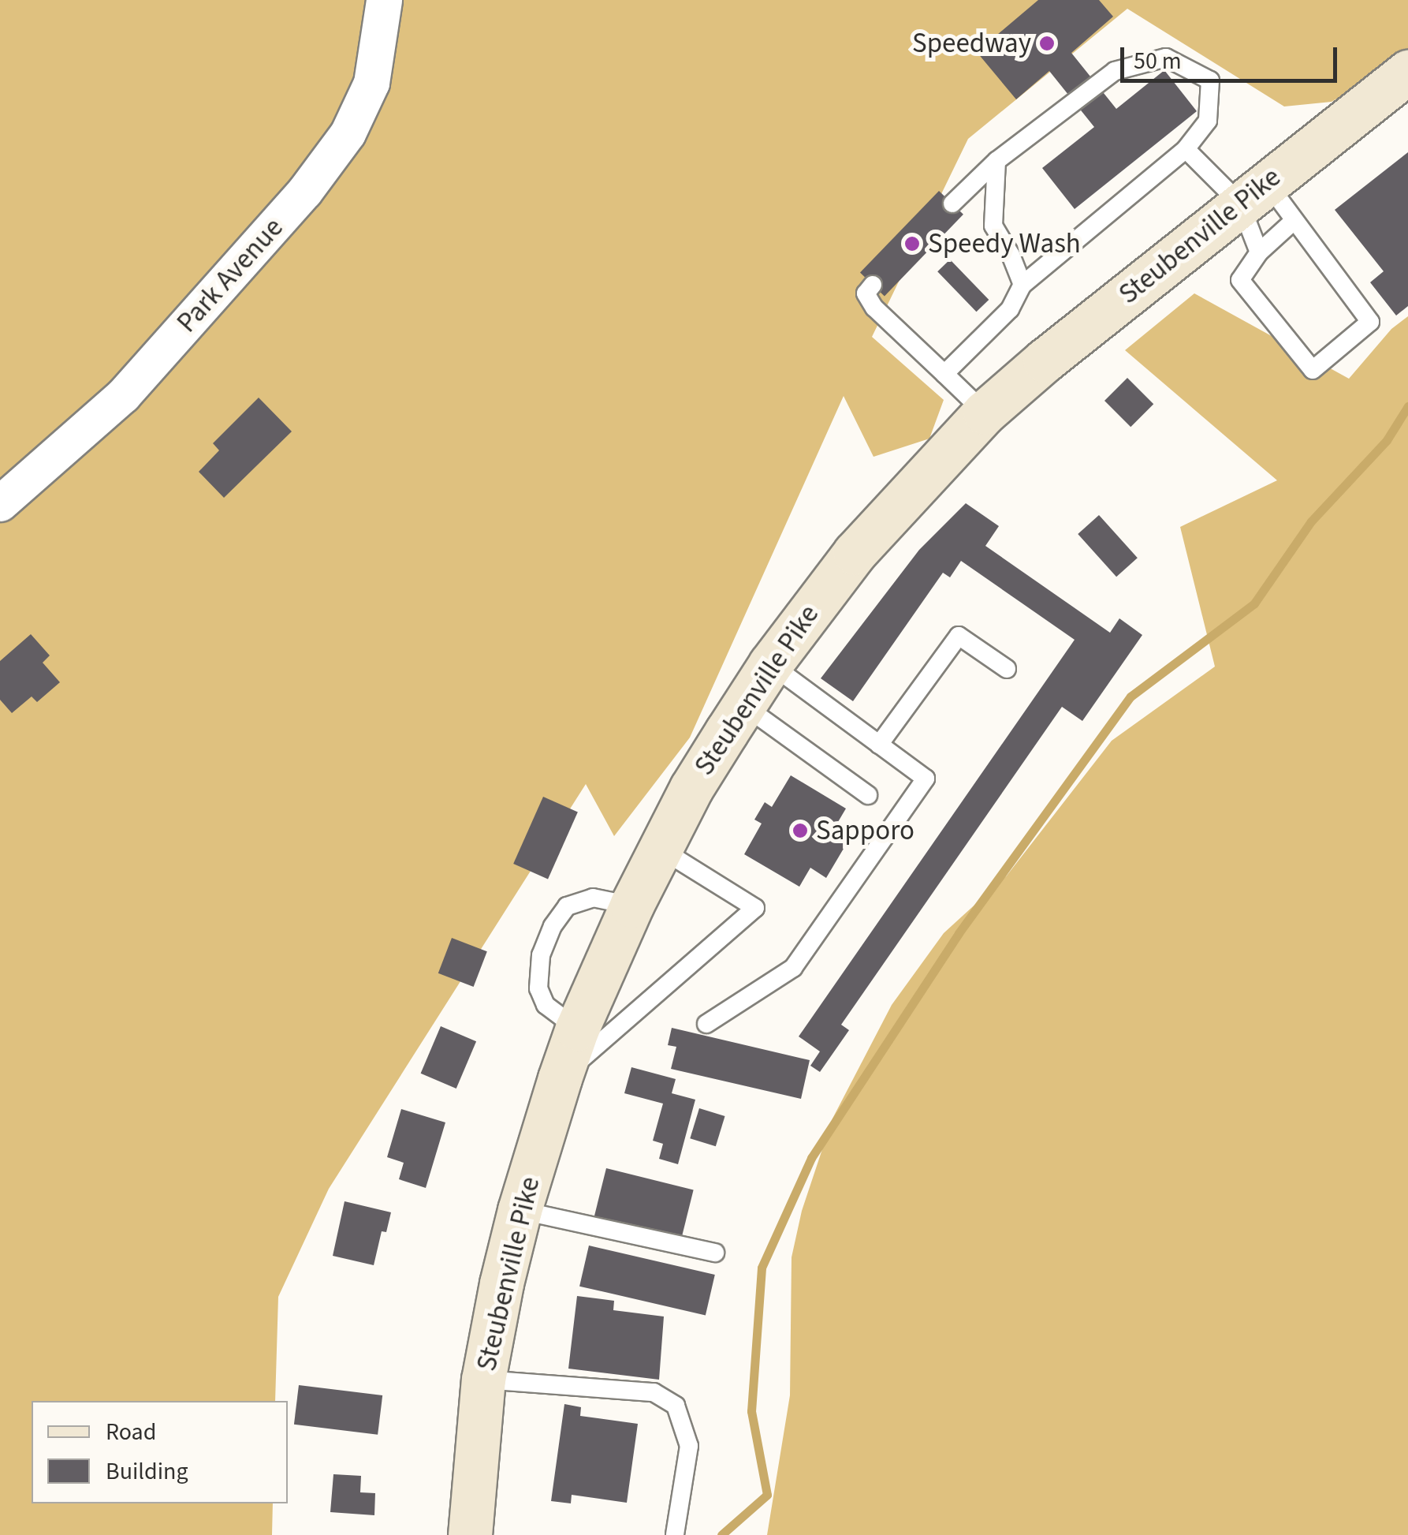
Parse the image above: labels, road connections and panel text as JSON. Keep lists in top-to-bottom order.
{
  "streets": {
    "main road": ["Steubenville Pike"],
    "street": ["Park Avenue"]
  },
  "places": ["Speedway", "Speedy Wash", "Sapporo"],
  "legend": ["Road", "Building"],
  "scale_bar": "50 m"
}
